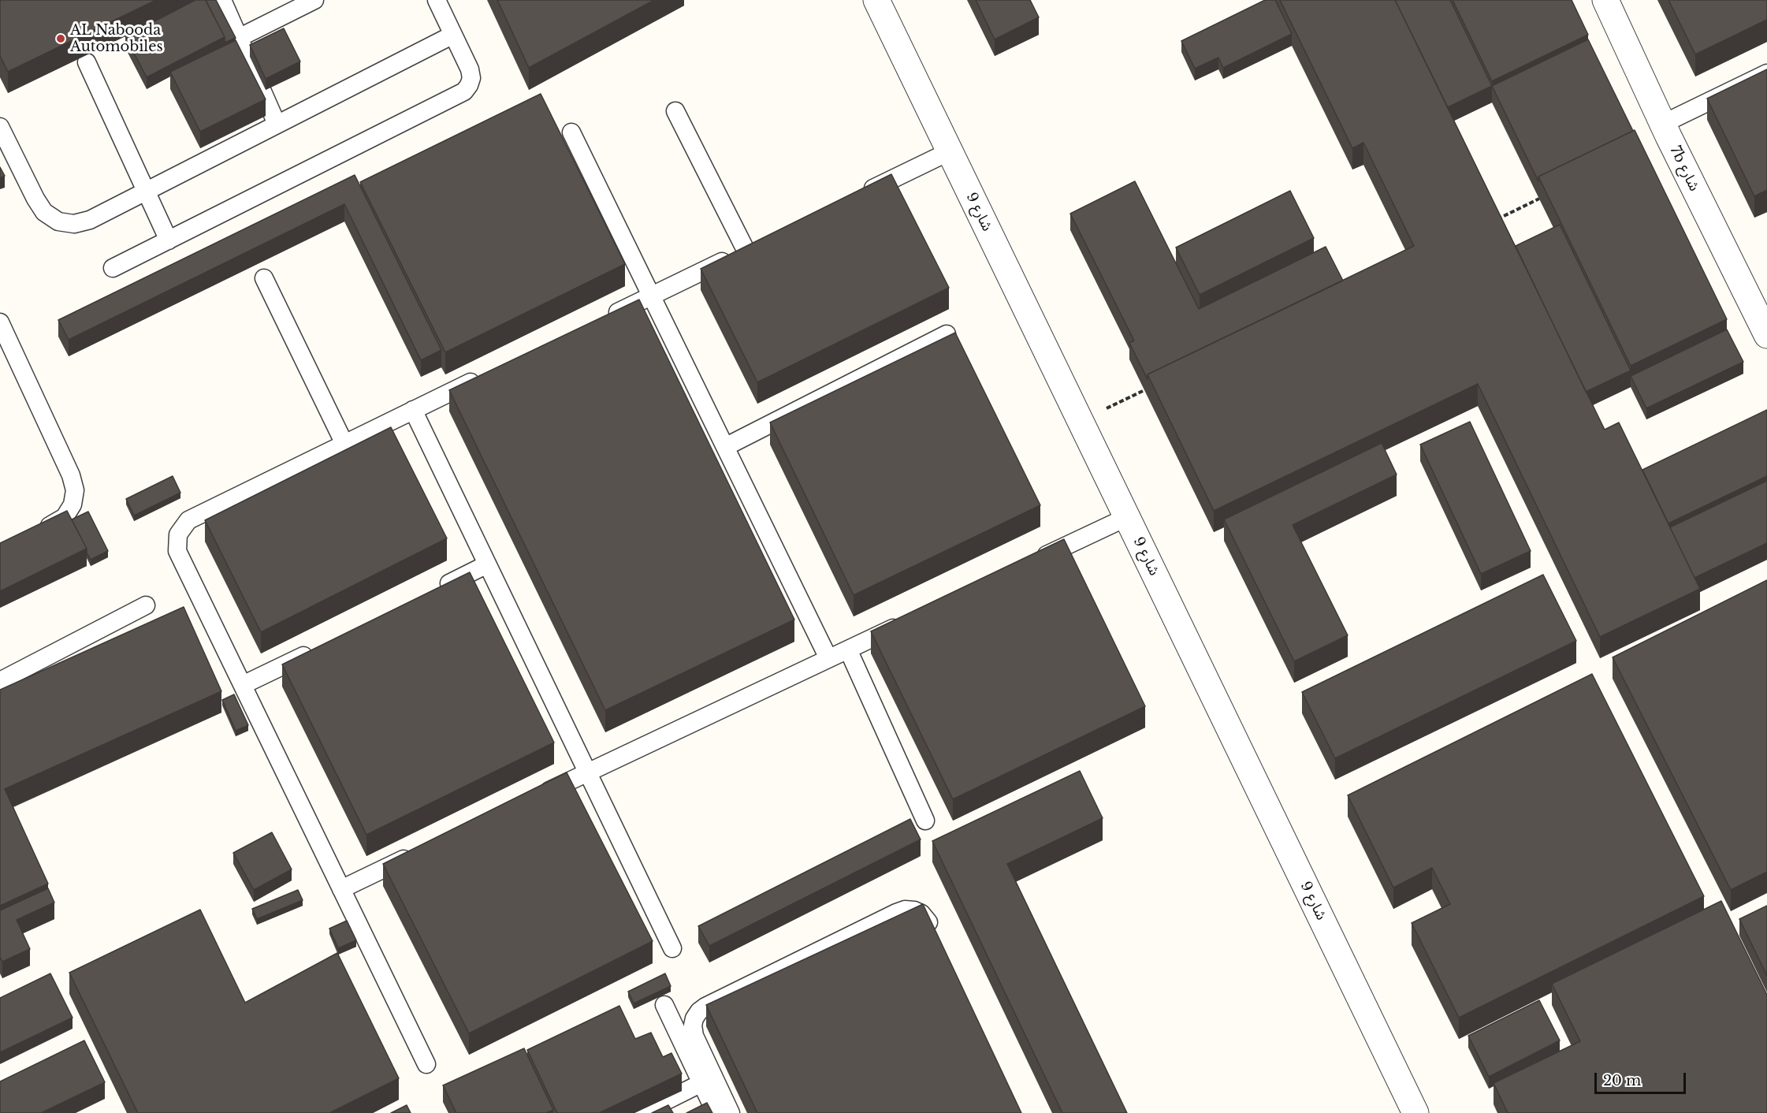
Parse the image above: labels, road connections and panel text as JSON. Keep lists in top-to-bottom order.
{
  "streets": {
    "street": ["7b شارع", "شارع 9"]
  },
  "places": ["AL Nabooda Automobiles"],
  "scale_bar": "20 m"
}
